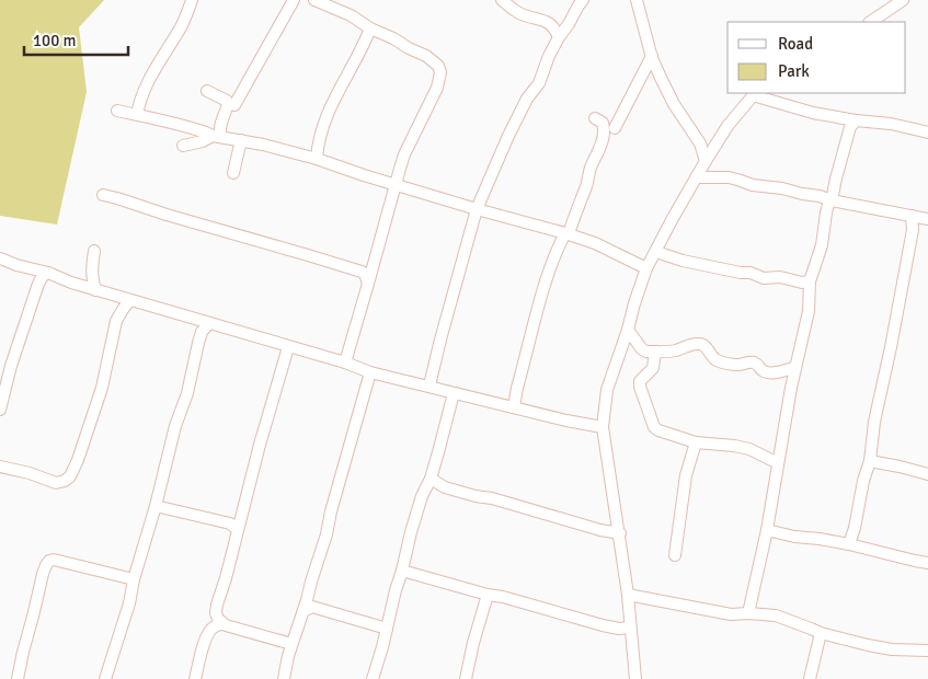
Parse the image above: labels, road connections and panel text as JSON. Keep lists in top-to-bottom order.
{
  "legend": ["Road", "Park"],
  "scale_bar": "100 m"
}
